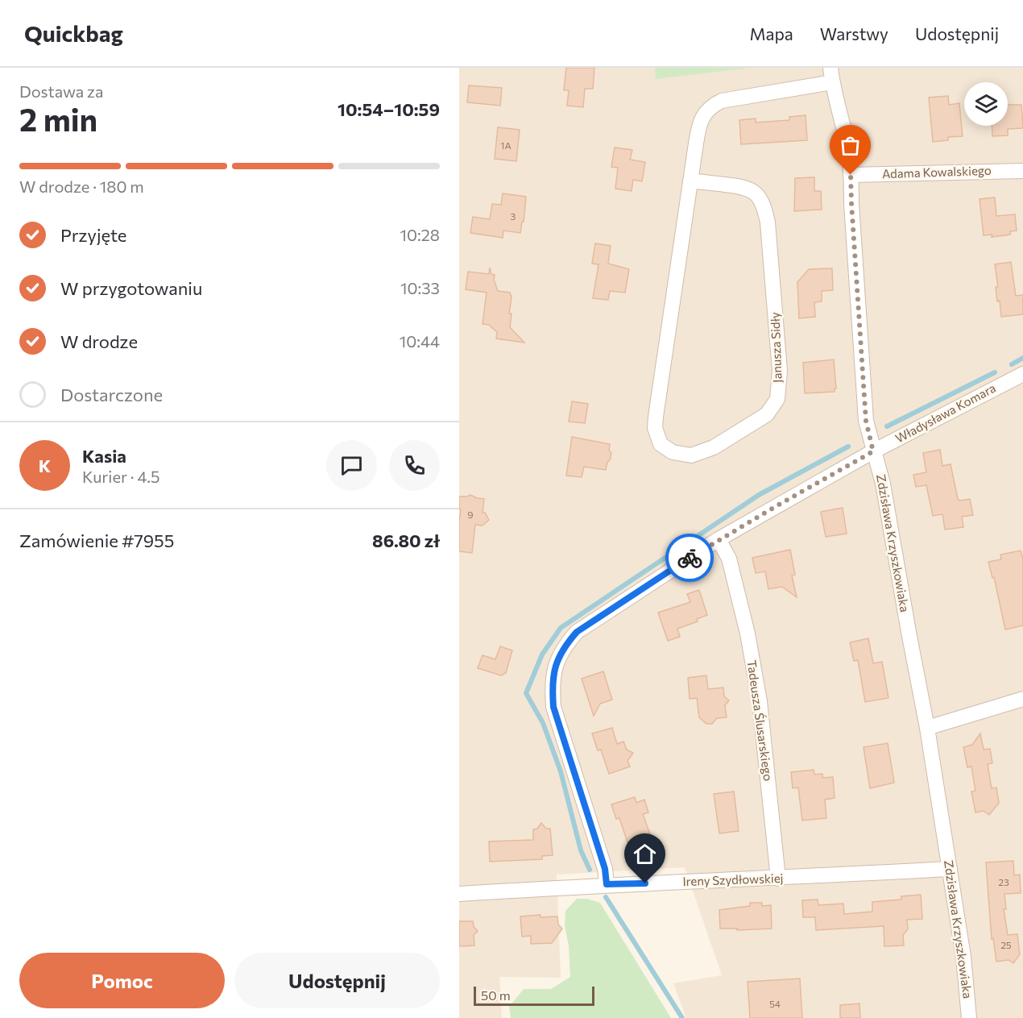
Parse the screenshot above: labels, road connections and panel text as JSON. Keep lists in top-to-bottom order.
{
  "streets": {
    "street": [
      "Adama Kowalskiego",
      "Janusza Sidły",
      "Władysława Komara",
      "Zdzisława Krzyszkowiaka",
      "Tadeusza Ślusarskiego",
      "Ireny Szydłowskiej"
    ]
  },
  "crossings": [
    ["Adama Kowalskiego", "Zdzisława Krzyszkowiaka"],
    ["Janusza Sidły", "Zdzisława Krzyszkowiaka"],
    ["Władysława Komara", "Zdzisława Krzyszkowiaka"],
    ["Władysława Komara", "Tadeusza Ślusarskiego"],
    ["Władysława Komara", "Ireny Szydłowskiej"],
    ["Zdzisława Krzyszkowiaka", "Ireny Szydłowskiej"],
    ["Tadeusza Ślusarskiego", "Ireny Szydłowskiej"]
  ],
  "house_numbers": [
    "1A",
    "3",
    "9",
    "23",
    "25",
    "54"
  ],
  "scale_bar": "50 m",
  "page": {
    "header": "Quickbag",
    "nav": ["Mapa", "Warstwy", "Udostępnij"],
    "heading": ["2 min", "Dostawa za", "10:54–10:59"],
    "panel": [
      "Kasia",
      "Kurier · 4.5",
      "Zamówienie #7955",
      "86.80 zł"
    ],
    "bar": "W drodze · 180 m",
    "list": [
      ["Przyjęte", "10:28"],
      ["W przygotowaniu", "10:33"],
      ["W drodze", "10:44"],
      "Dostarczone"
    ],
    "round": "K",
    "buttons": ["Pomoc", "Udostępnij"],
    "scale": "50 m"
  }
}
